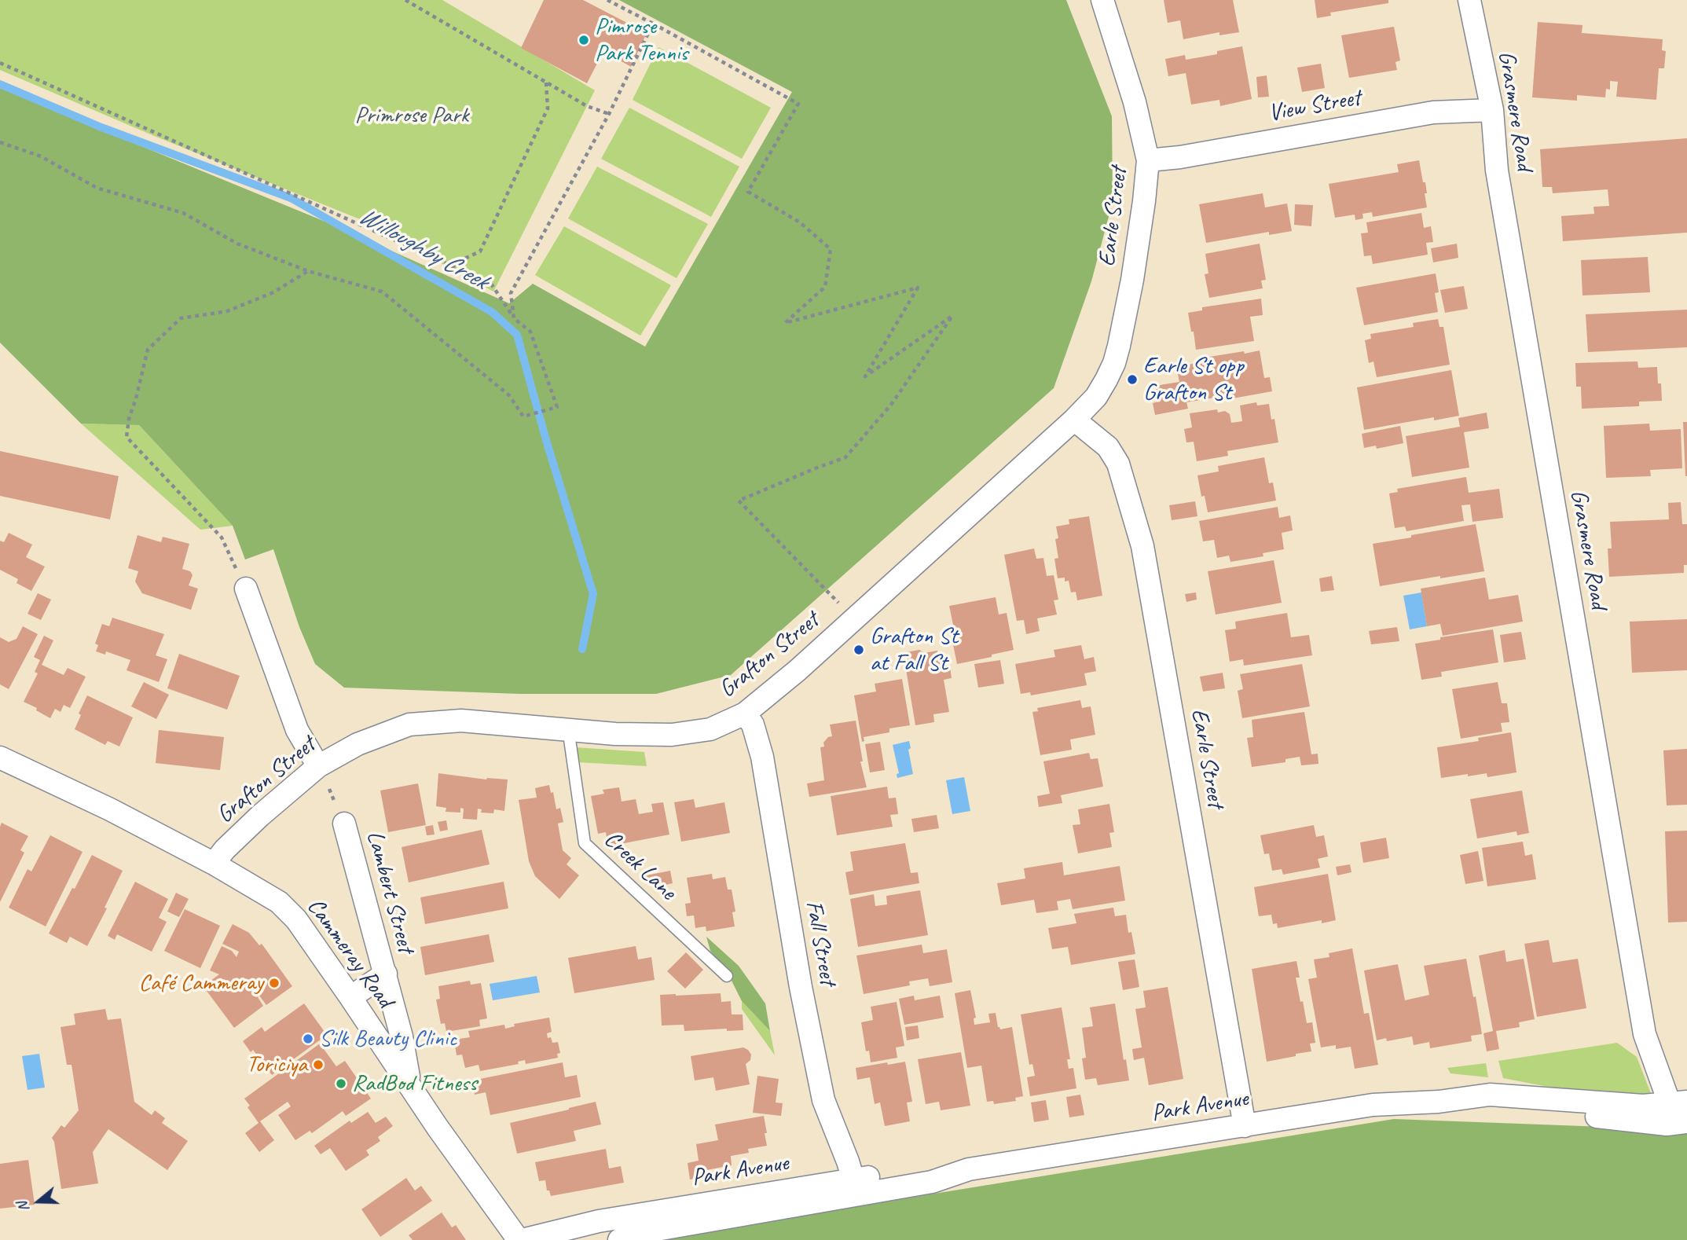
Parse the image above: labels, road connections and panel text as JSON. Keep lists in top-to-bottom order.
{
  "streets": {
    "street": [
      "View Street",
      "Grasmere Road",
      "Earle Street",
      "Grafton Street",
      "Lambert Street",
      "Fall Street",
      "Cammeray Road",
      "Park Avenue"
    ],
    "lane": ["Creek Lane"]
  },
  "crossings": [
    ["View Street", "Grasmere Road"],
    ["View Street", "Earle Street"],
    ["Grasmere Road", "Park Avenue"],
    ["Earle Street", "Grafton Street"],
    ["Earle Street", "Park Avenue"],
    ["Grafton Street", "Creek Lane"],
    ["Grafton Street", "Fall Street"],
    ["Grafton Street", "Cammeray Road"],
    ["Lambert Street", "Cammeray Road"],
    ["Fall Street", "Park Avenue"],
    ["Cammeray Road", "Park Avenue"]
  ],
  "water": ["Willoughby Creek"],
  "parks": ["Primrose Park"],
  "places": [
    "Pimrose Park Tennis",
    "Earle St opp Grafton St",
    "Grafton St at Fall St",
    "Café Cammeray",
    "Silk Beauty Clinic",
    "Toriciya",
    "RadBod Fitness"
  ],
  "north": "left"
}
